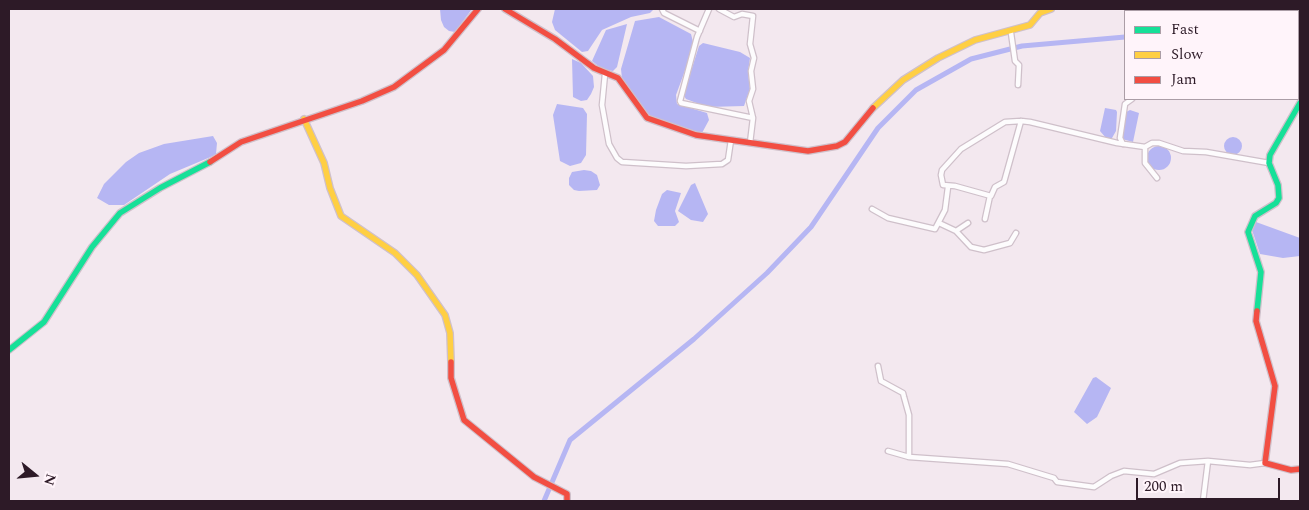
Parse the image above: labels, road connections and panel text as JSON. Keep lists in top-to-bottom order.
{
  "legend": ["Fast", "Slow", "Jam"],
  "scale_bar": "200 m",
  "north": "right"
}
